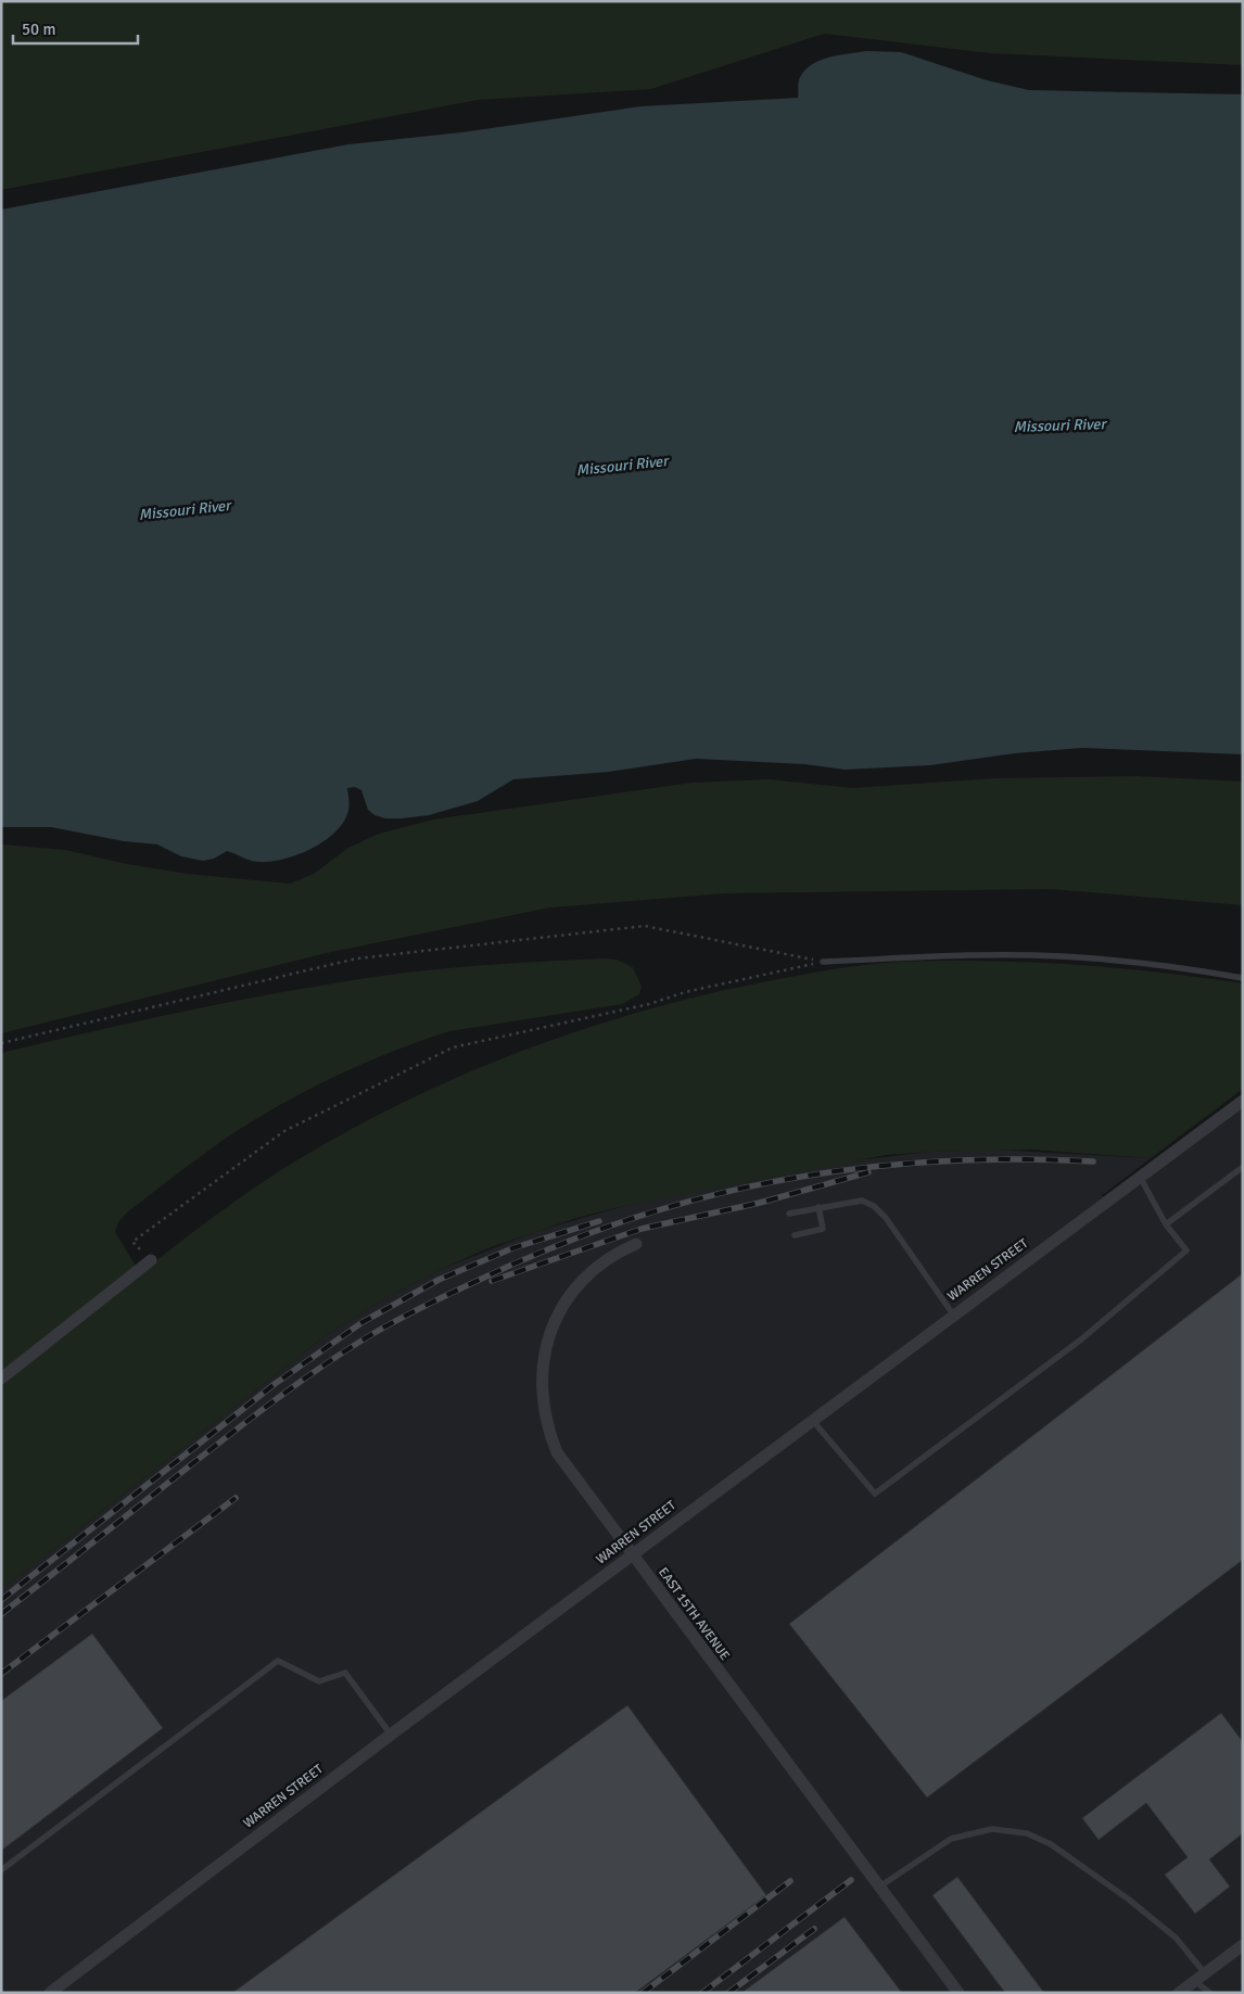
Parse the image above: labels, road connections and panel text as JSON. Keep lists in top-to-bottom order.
{
  "streets": {
    "street": ["WARREN STREET", "EAST 15TH AVENUE"]
  },
  "crossings": [
    ["WARREN STREET", "EAST 15TH AVENUE"]
  ],
  "water": ["Missouri River"],
  "scale_bar": "50 m"
}
